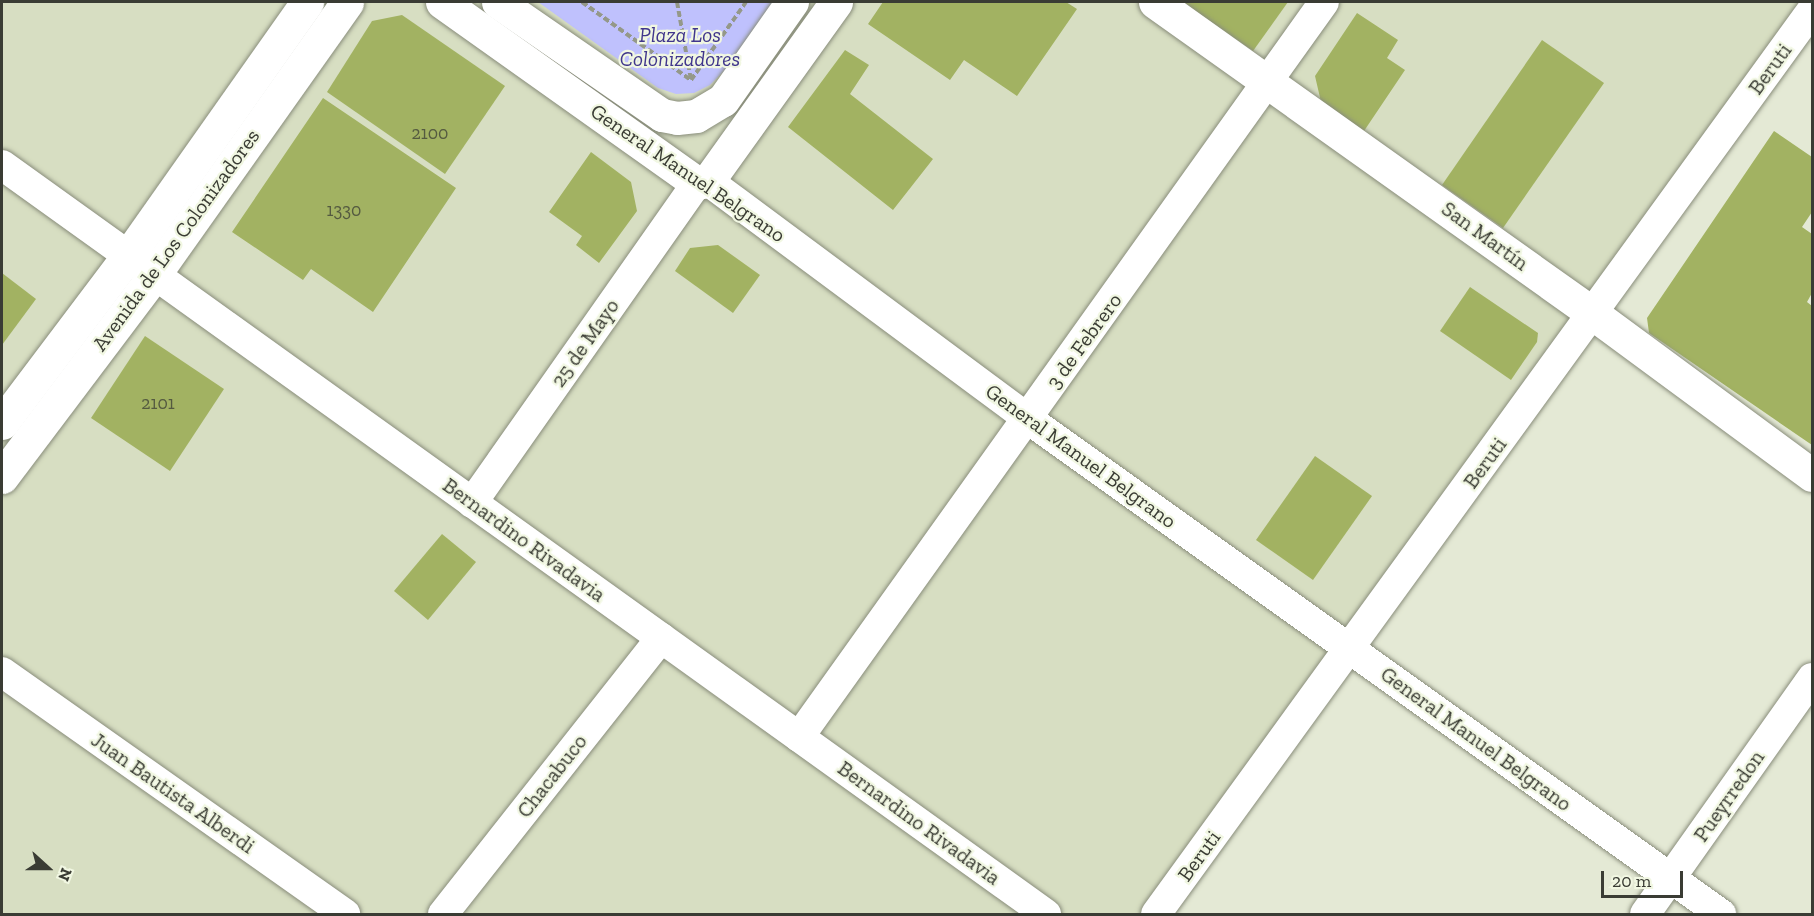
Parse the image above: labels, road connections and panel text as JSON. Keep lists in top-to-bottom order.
{
  "streets": {
    "main road": [
      "General Manuel Belgrano",
      "San Martín",
      "Avenida de Los Colonizadores",
      "25 de Mayo"
    ],
    "street": [
      "Beruti",
      "3 de Febrero",
      "Bernardino Rivadavia",
      "Chacabuco",
      "Juan Bautista Alberdi",
      "Pueyrredon"
    ]
  },
  "crossings": [
    ["Beruti", "General Manuel Belgrano"],
    ["Beruti", "San Martín"],
    ["General Manuel Belgrano", "3 de Febrero"],
    ["General Manuel Belgrano", "25 de Mayo"],
    ["General Manuel Belgrano", "Pueyrredon"],
    ["San Martín", "3 de Febrero"],
    ["Avenida de Los Colonizadores", "Bernardino Rivadavia"],
    ["3 de Febrero", "Bernardino Rivadavia"],
    ["25 de Mayo", "Bernardino Rivadavia"],
    ["Bernardino Rivadavia", "Chacabuco"]
  ],
  "parks": ["Plaza Los Colonizadores"],
  "house_numbers": ["2100", "1330", "2101"],
  "scale_bar": "20 m",
  "north": "right"
}
